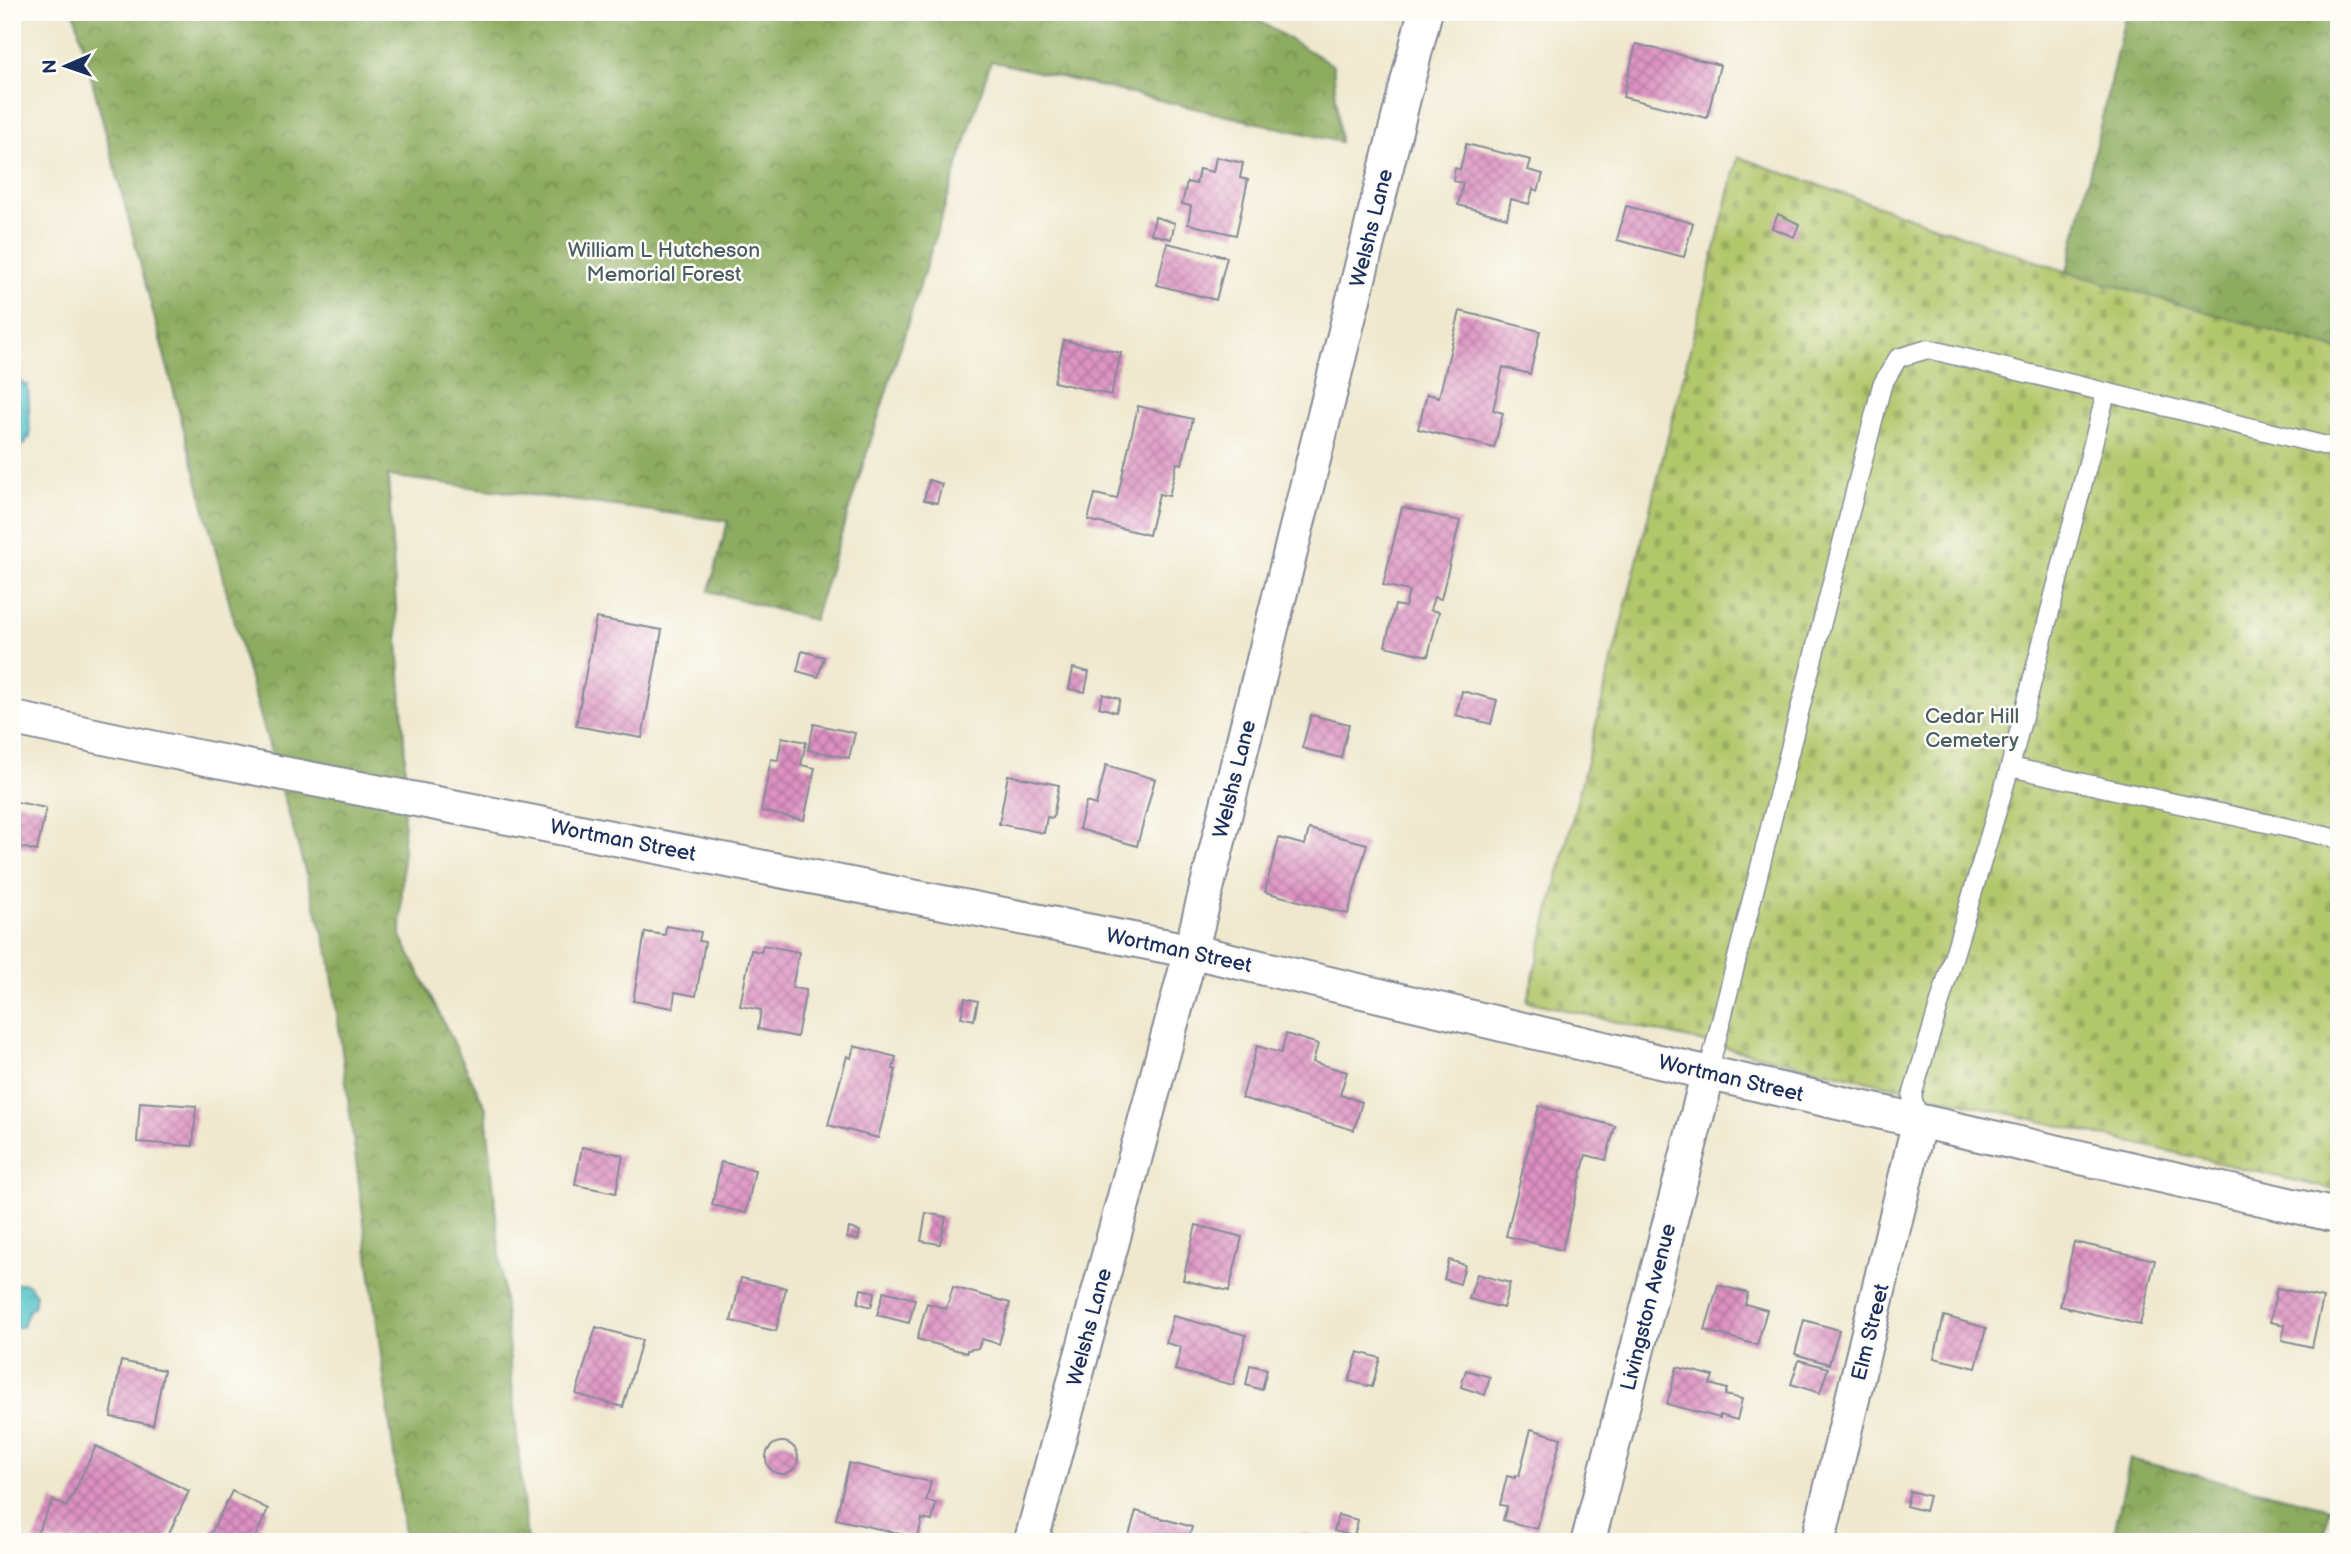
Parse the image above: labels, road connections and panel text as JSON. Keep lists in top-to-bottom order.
{
  "streets": {
    "street": [
      "Welshs Lane",
      "Wortman Street",
      "Livingston Avenue",
      "Elm Street"
    ]
  },
  "crossings": [
    ["Welshs Lane", "Wortman Street"],
    ["Wortman Street", "Livingston Avenue"],
    ["Wortman Street", "Elm Street"]
  ],
  "parks": ["William L Hutcheson Memorial Forest", "Cedar Hill Cemetery"],
  "north": "left"
}
